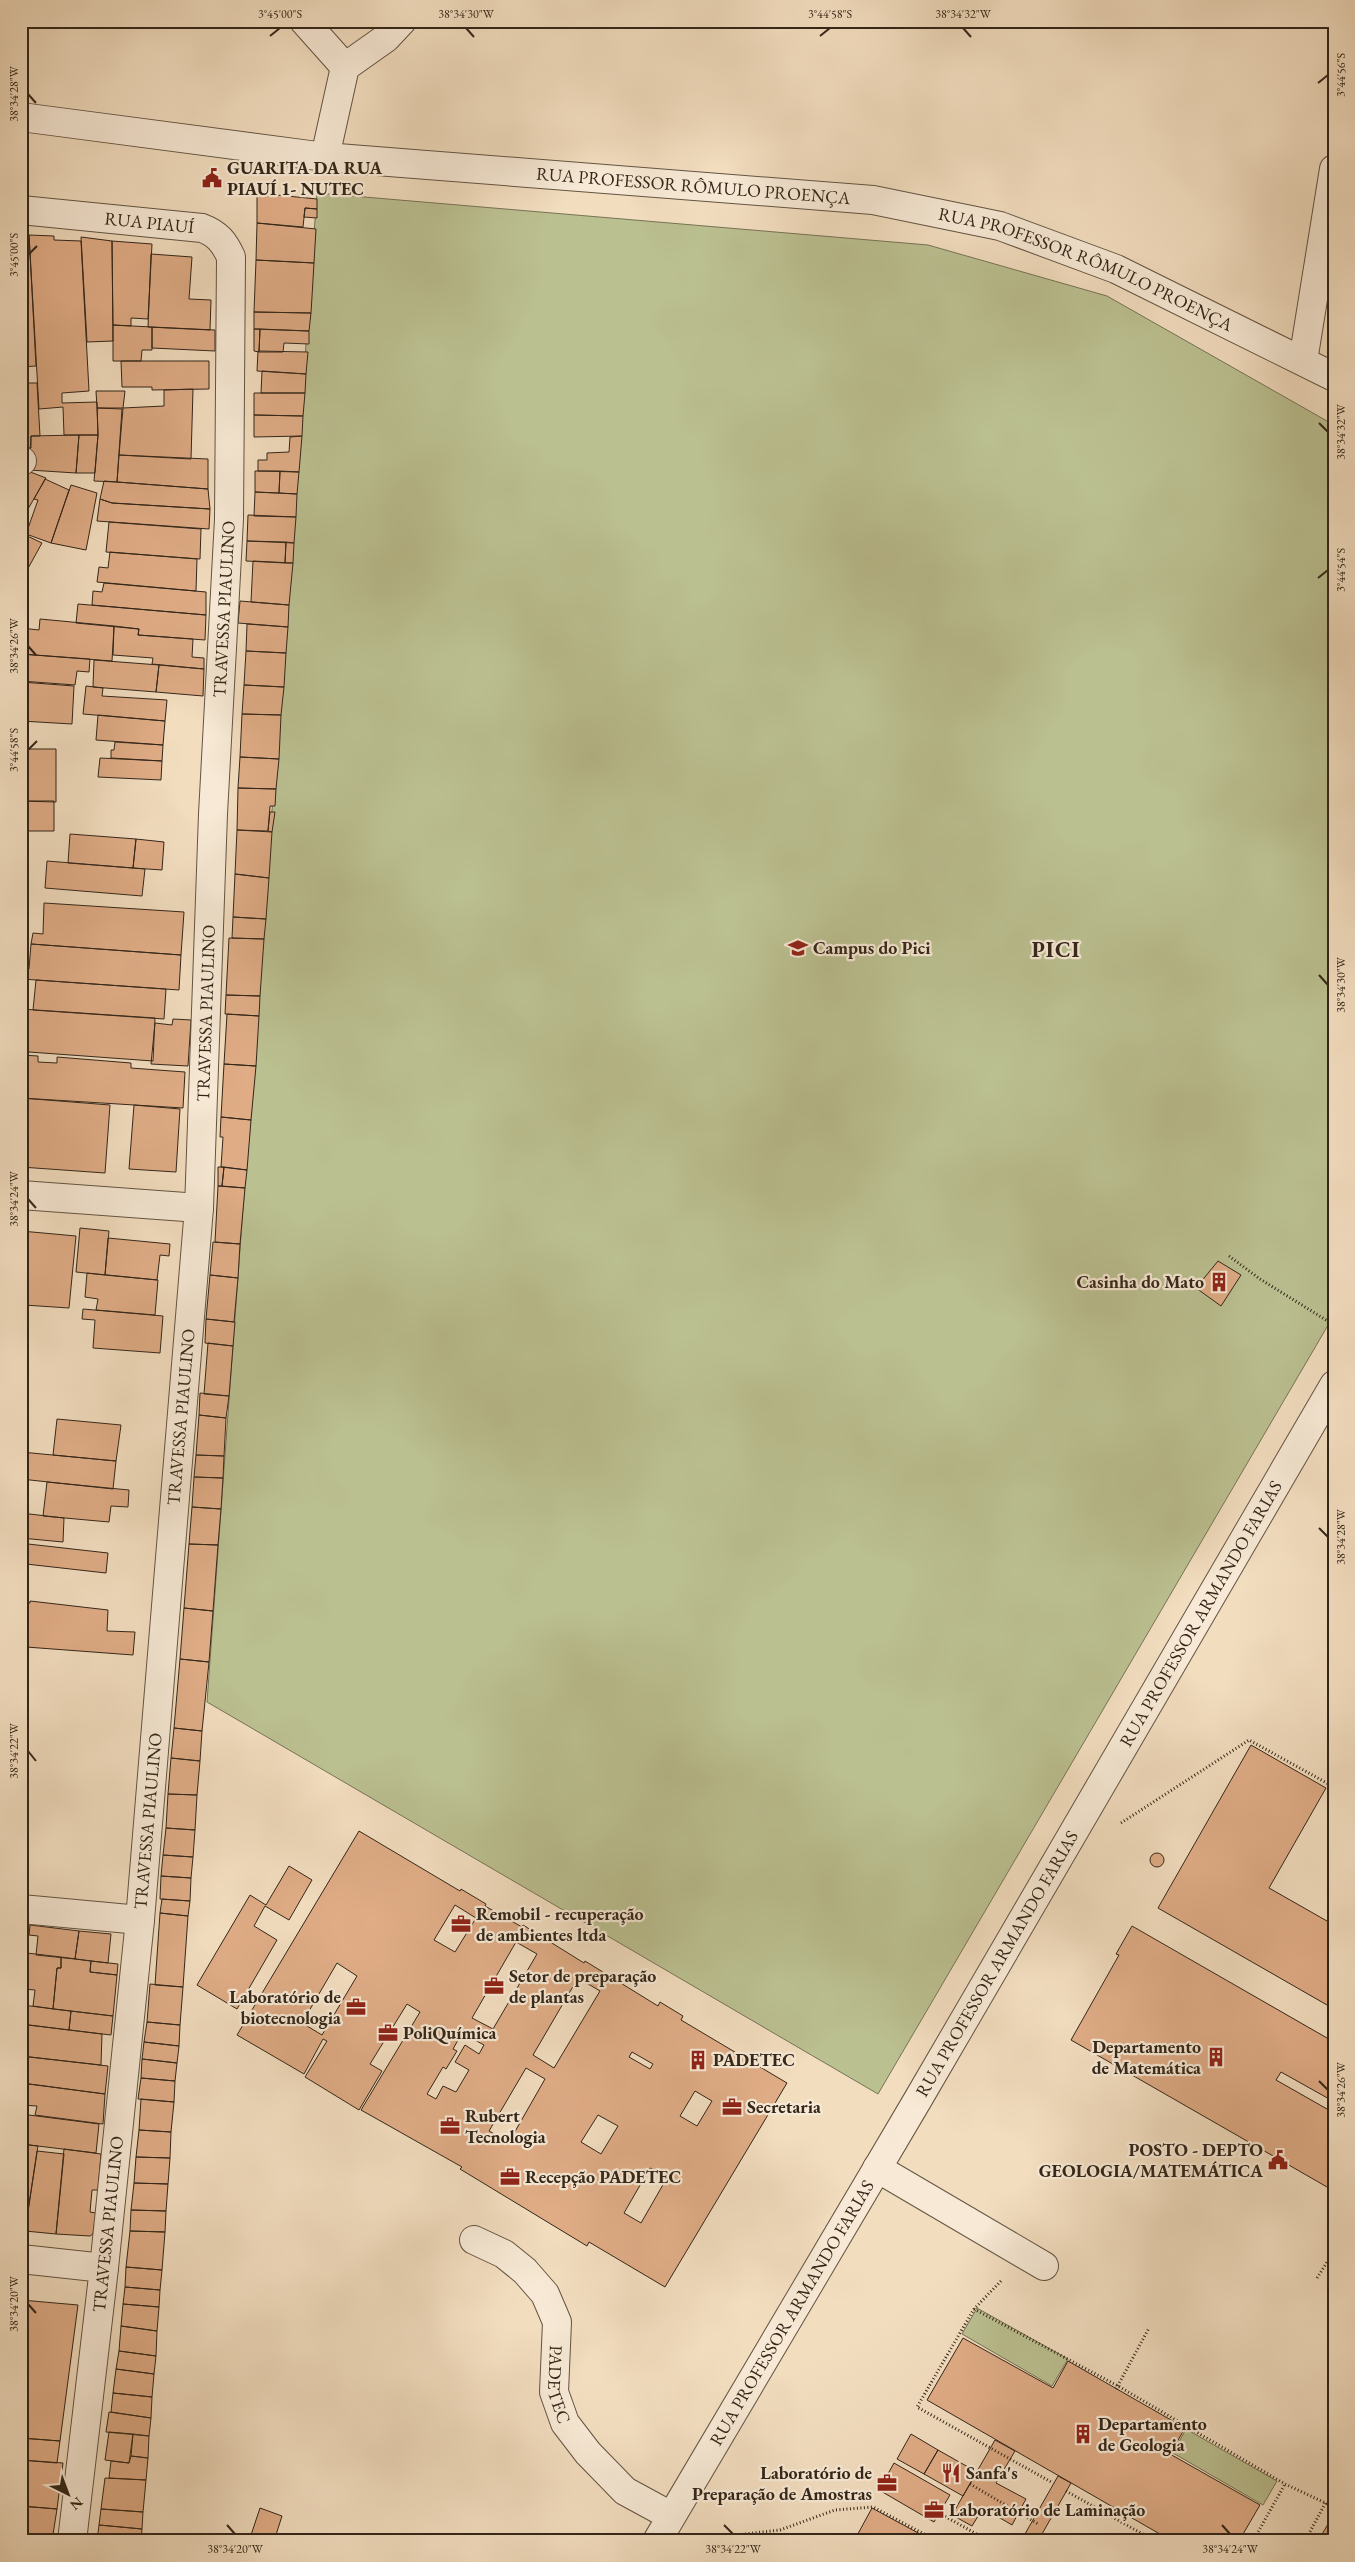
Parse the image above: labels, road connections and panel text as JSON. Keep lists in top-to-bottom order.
{
  "streets": {
    "street": [
      "RUA PROFESSOR RÔMULO PROENÇA",
      "RUA PIAUÍ",
      "TRAVESSA PIAULINO",
      "RUA PROFESSOR ARMANDO FARIAS",
      "PADETEC"
    ]
  },
  "crossings": [
    ["RUA PIAUÍ", "TRAVESSA PIAULINO"],
    ["RUA PROFESSOR ARMANDO FARIAS", "PADETEC"]
  ],
  "districts": ["PICI"],
  "places": {
    "public building": ["GUARITA DA RUA PIAUÍ 1- NUTEC", "POSTO - DEPTO GEOLOGIA/MATEMÁTICA"],
    "school or university": ["Campus do Pici"],
    "building": [
      "Casinha do Mato",
      "Departamento de Matemática",
      "PADETEC",
      "Departamento de Geologia"
    ],
    "office": [
      "Remobil - recuperação de ambientes ltda",
      "Setor de preparação de plantas",
      "Laboratório de biotecnologia",
      "PoliQuímica",
      "Secretaria",
      "Rubert Tecnologia",
      "Recepção PADETEC",
      "Laboratório de Preparação de Amostras",
      "Laboratório de Laminação"
    ],
    "restaurant": ["Sanfa's"]
  },
  "north": "bottom right",
  "coordinates": [
    "3°45'00\"S",
    "38°34'30\"W",
    "3°44'58\"S",
    "38°34'32\"W",
    "3°44'56\"S",
    "38°34'28\"W",
    "3°44'54\"S",
    "38°34'26\"W",
    "38°34'24\"W",
    "38°34'22\"W",
    "38°34'20\"W"
  ]
}
